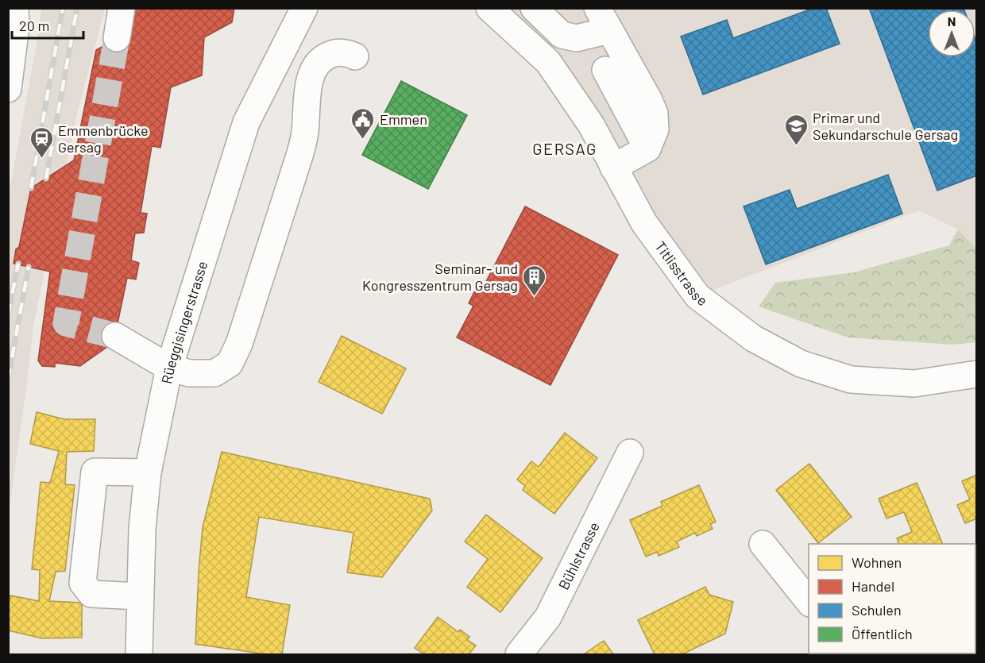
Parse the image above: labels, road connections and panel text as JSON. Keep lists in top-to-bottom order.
{
  "streets": {
    "street": ["Titlisstrasse", "Rüeggisingerstrasse", "Bühlstrasse"]
  },
  "districts": ["GERSAG"],
  "places": {
    "public building": ["Emmen"],
    "school or university": ["Primar und Sekundarschule Gersag"],
    "station": ["Emmenbrücke Gersag"],
    "building": ["Seminar- und Kongresszentrum Gersag"]
  },
  "legend": [
    "Wohnen",
    "Handel",
    "Schulen",
    "Öffentlich"
  ],
  "scale_bar": "20 m",
  "north": "top"
}
